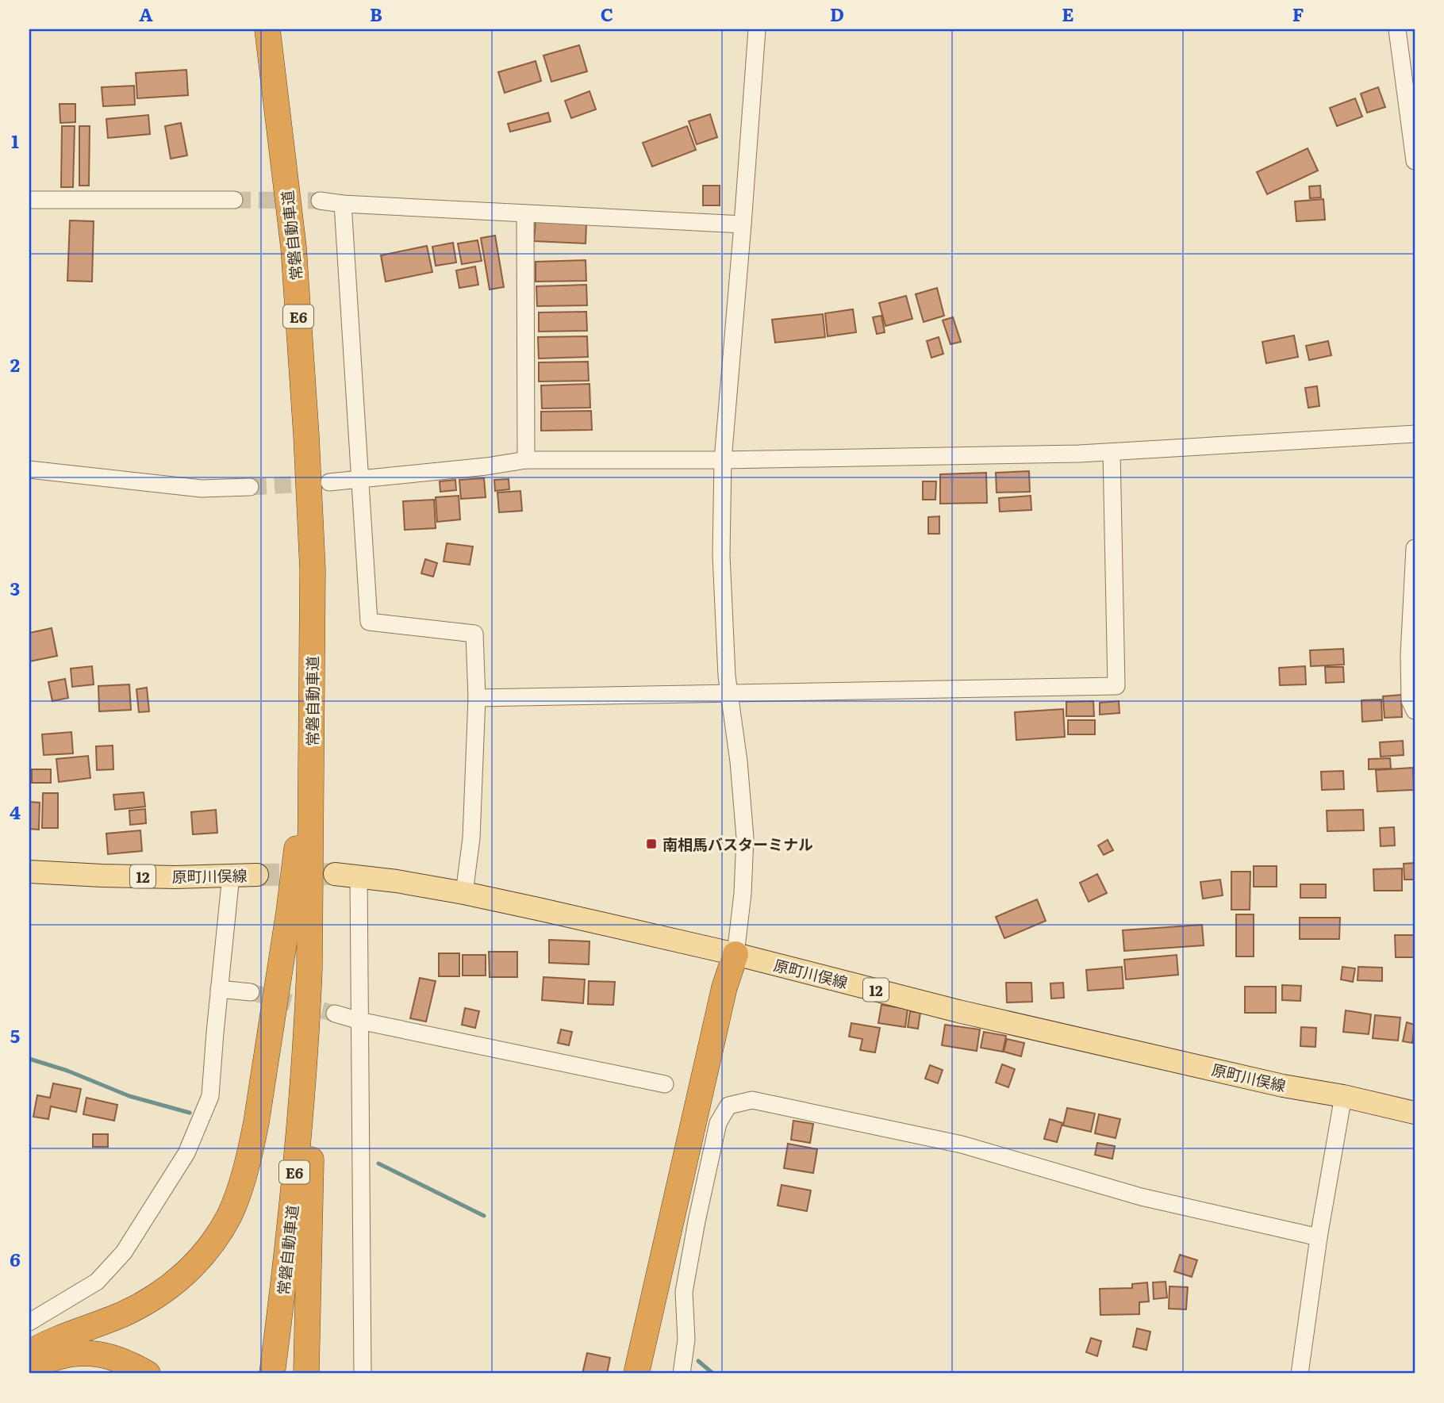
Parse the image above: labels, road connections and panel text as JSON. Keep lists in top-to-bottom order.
{
  "streets": {
    "highway": ["常磐自動車道", "E6"],
    "main road": ["原町川俣線", "12"]
  },
  "places": {
    "transit": ["南相馬バスターミナル"]
  },
  "grid": {
    "columns": [
      "A",
      "B",
      "C",
      "D",
      "E",
      "F"
    ],
    "rows": [
      "1",
      "2",
      "3",
      "4",
      "5",
      "6"
    ]
  }
}
